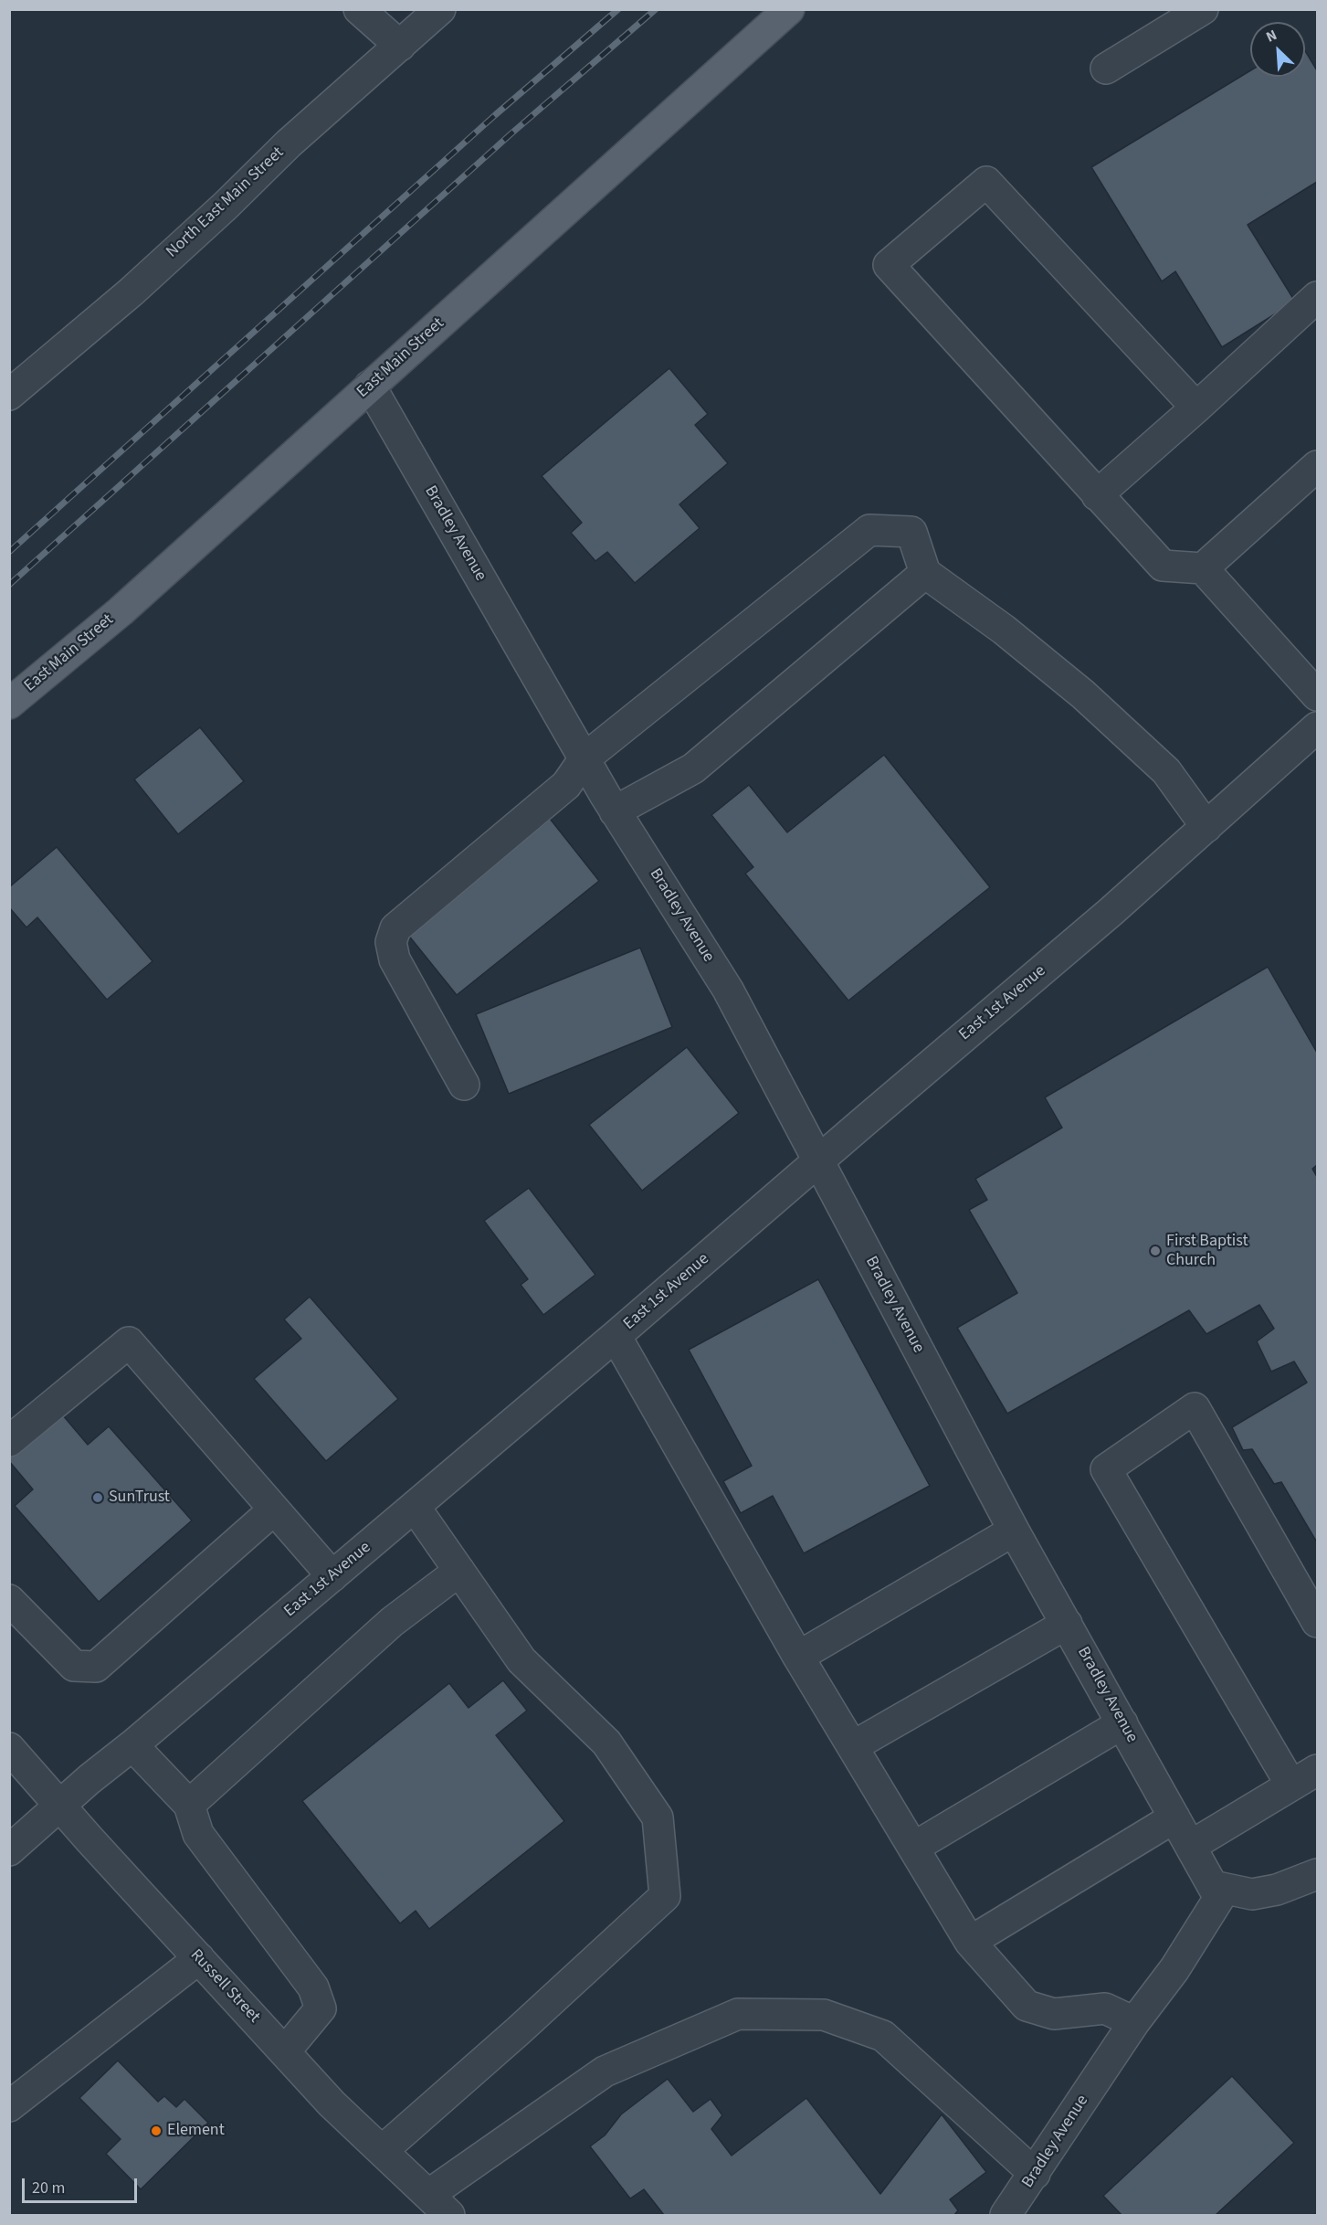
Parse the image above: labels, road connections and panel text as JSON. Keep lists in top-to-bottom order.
{
  "streets": {
    "main road": ["East Main Street"],
    "street": [
      "North East Main Street",
      "Bradley Avenue",
      "East 1st Avenue",
      "Russell Street"
    ]
  },
  "crossings": [
    ["East Main Street", "Bradley Avenue"],
    ["Bradley Avenue", "East 1st Avenue"],
    ["East 1st Avenue", "Russell Street"]
  ],
  "places": ["First Baptist Church", "SunTrust", "Element"],
  "scale_bar": "20 m",
  "north": "top left"
}
